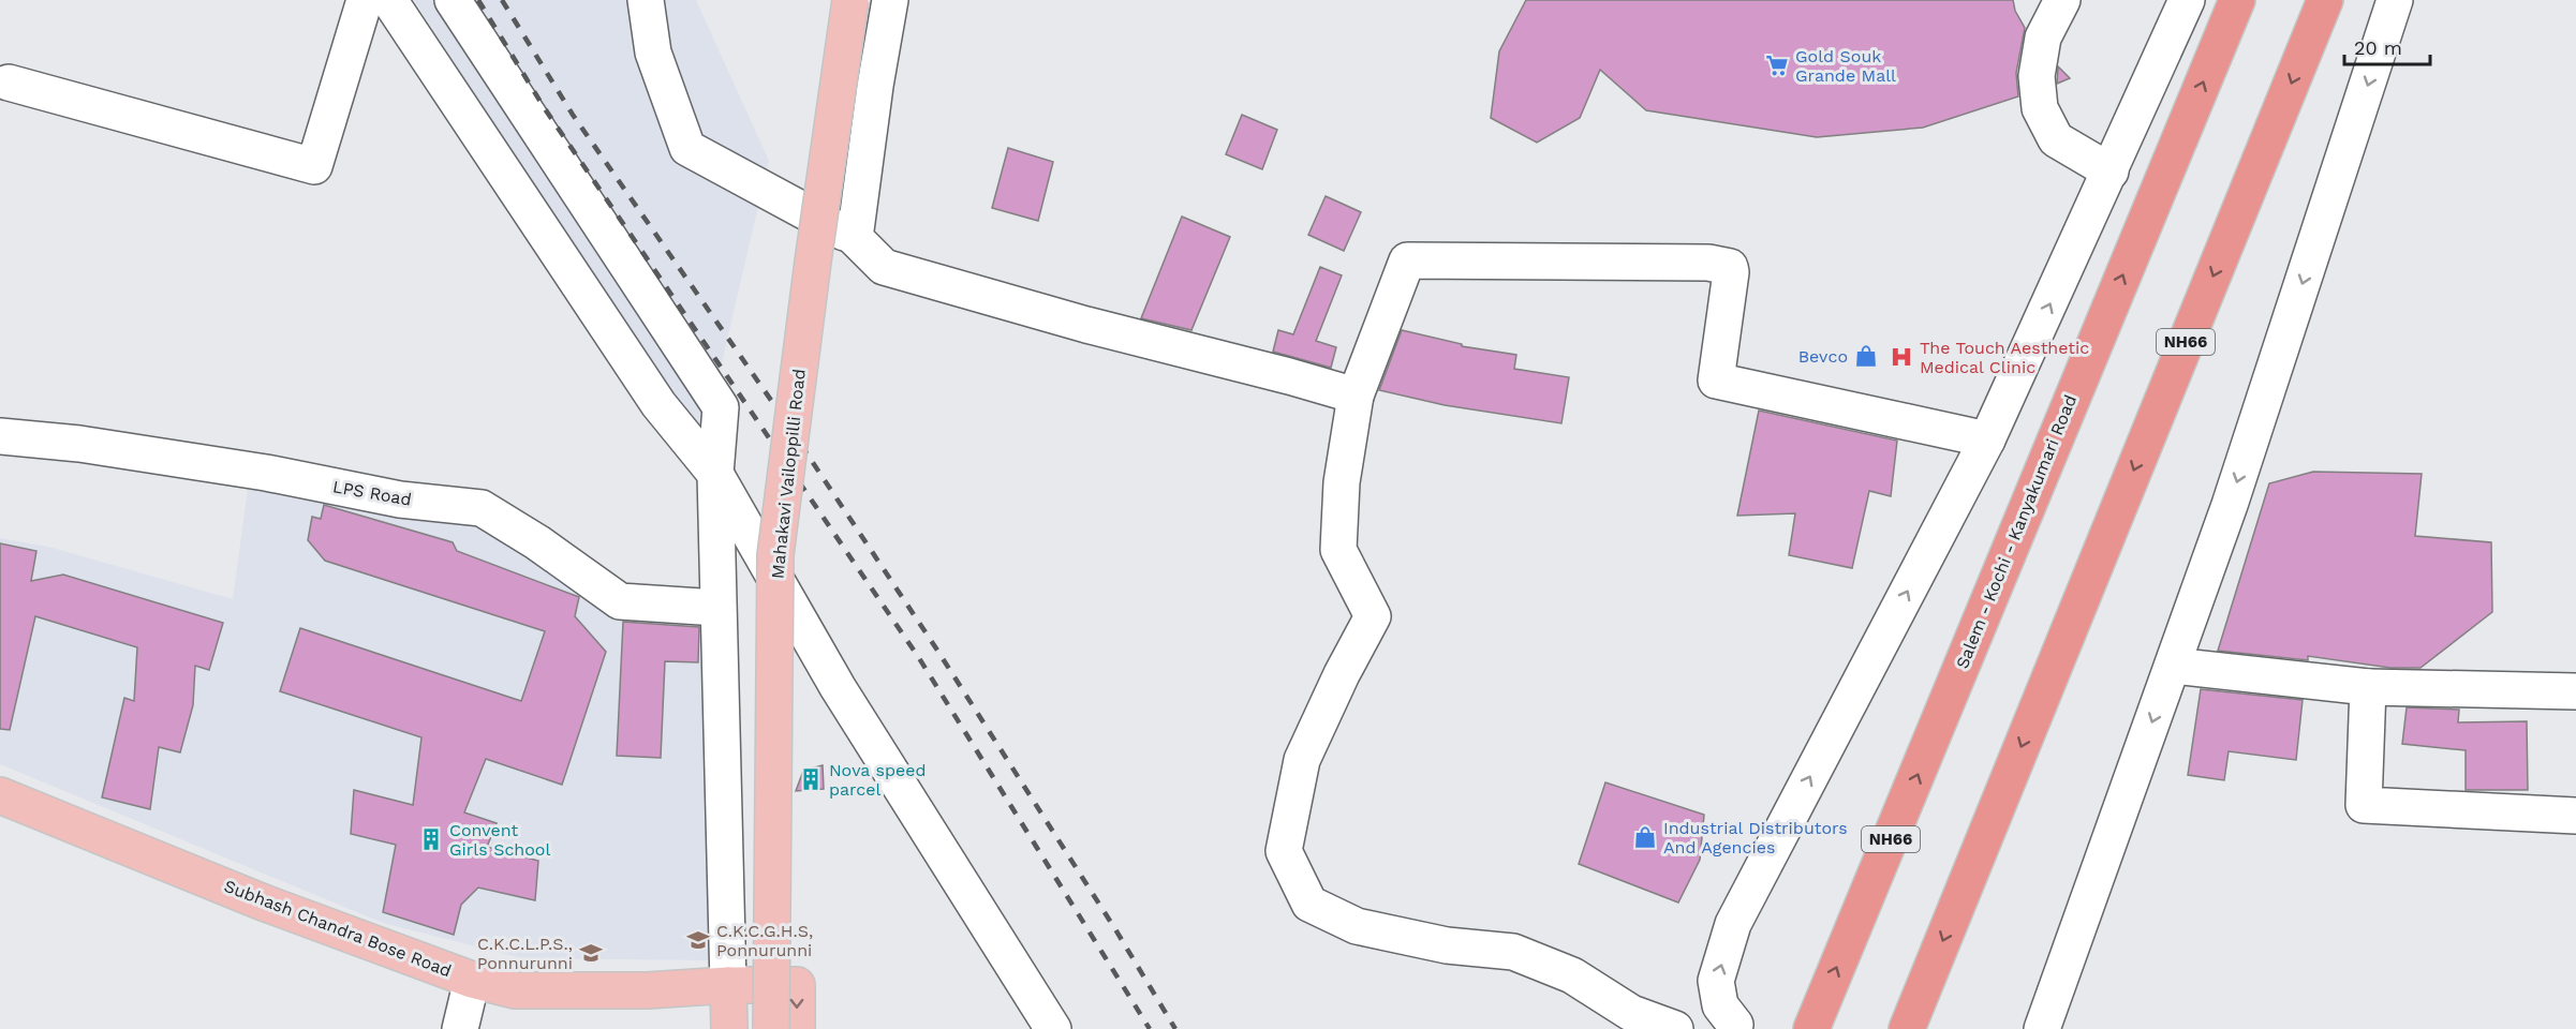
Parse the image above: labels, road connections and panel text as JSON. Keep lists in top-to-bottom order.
{
  "streets": {
    "highway": ["NH66", "Salem - Kochi - Kanyakumari Road"],
    "main road": ["Mahakavi Vailoppilli Road", "Subhash Chandra Bose Road"],
    "street": ["LPS Road"]
  },
  "places": {
    "supermarket": ["Gold Souk Grande Mall"],
    "shop": ["Bevco", "Industrial Distributors And Agencies"],
    "hospital": ["The Touch Aesthetic Medical Clinic"],
    "building": ["Nova speed parcel", "Convent Girls School"],
    "school or university": ["C.K.C.G.H.S, Ponnurunni", "C.K.C.L.P.S., Ponnurunni"]
  },
  "scale_bar": "20 m"
}
